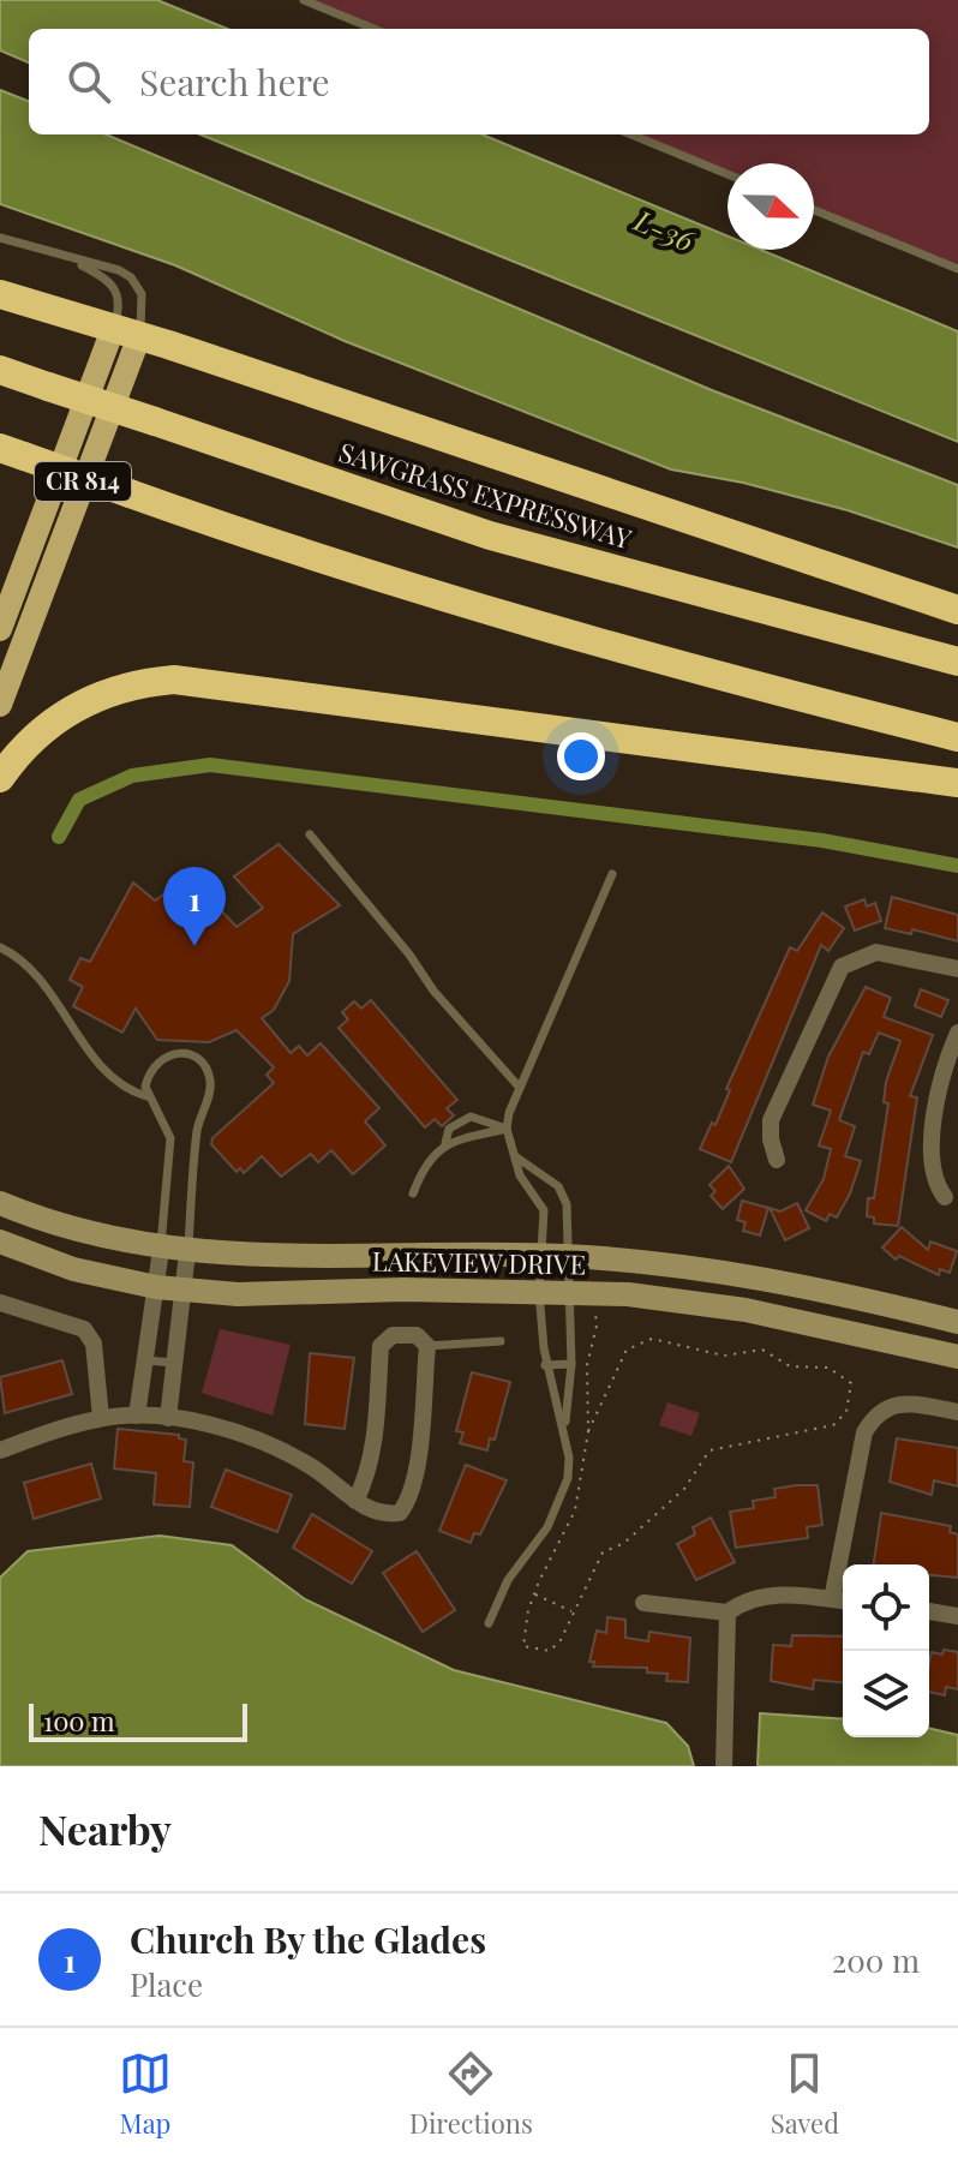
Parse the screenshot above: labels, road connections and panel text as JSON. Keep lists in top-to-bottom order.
{
  "streets": {
    "highway": ["SAWGRASS EXPRESSWAY"],
    "main road": ["CR 814"],
    "street": ["LAKEVIEW DRIVE"]
  },
  "water": ["L-36"],
  "scale_bar": "100 m",
  "north": "right",
  "page": {
    "search": "Search here",
    "pins": "1",
    "scale": "100 m",
    "heading": "Nearby",
    "list": [
      {
        "mark": "1",
        "name": "Church By the Glades",
        "note": "Place",
        "value": "200 m"
      }
    ],
    "nav": ["Map", "Directions", "Saved"]
  }
}
